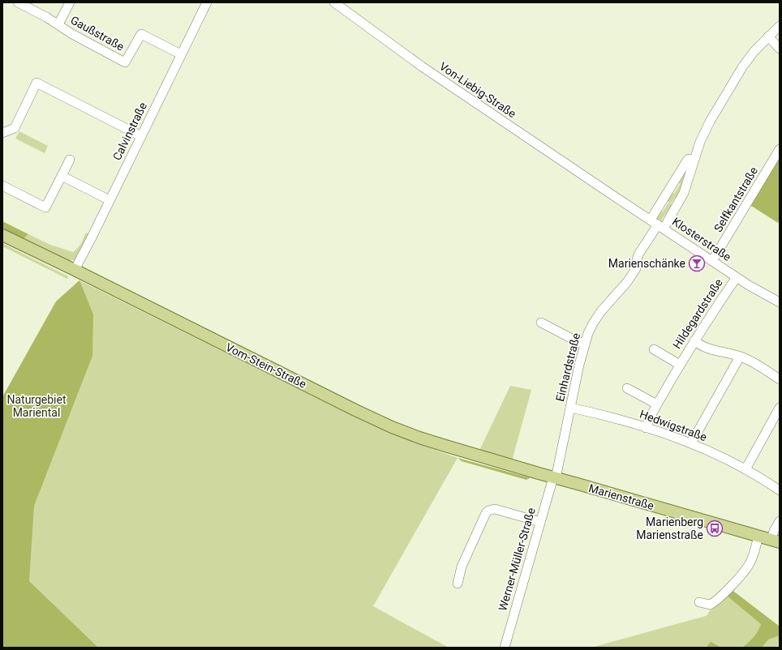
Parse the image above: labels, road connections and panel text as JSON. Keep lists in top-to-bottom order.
{
  "streets": {
    "main road": ["Vom-Stein-Straße", "Marienstraße"],
    "street": [
      "Gaußstraße",
      "Von-Liebig-Straße",
      "Calvinstraße",
      "Selfkantstraße",
      "Klosterstraße",
      "Hildegardstraße",
      "Einhardstraße",
      "Hedwigstraße",
      "Werner-Müller-Straße"
    ]
  },
  "crossings": [
    ["Gaußstraße", "Calvinstraße"],
    ["Von-Liebig-Straße", "Klosterstraße"],
    ["Calvinstraße", "Vom-Stein-Straße"],
    ["Selfkantstraße", "Klosterstraße"],
    ["Klosterstraße", "Hildegardstraße"],
    ["Klosterstraße", "Einhardstraße"],
    ["Hildegardstraße", "Hedwigstraße"],
    ["Vom-Stein-Straße", "Marienstraße"],
    ["Einhardstraße", "Hedwigstraße"],
    ["Einhardstraße", "Marienstraße"],
    ["Einhardstraße", "Werner-Müller-Straße"],
    ["Marienstraße", "Werner-Müller-Straße"]
  ],
  "parks": ["Naturgebiet Mariental"],
  "places": {
    "bar": ["Marienschänke"],
    "bus stop": ["Marienberg Marienstraße"]
  }
}
